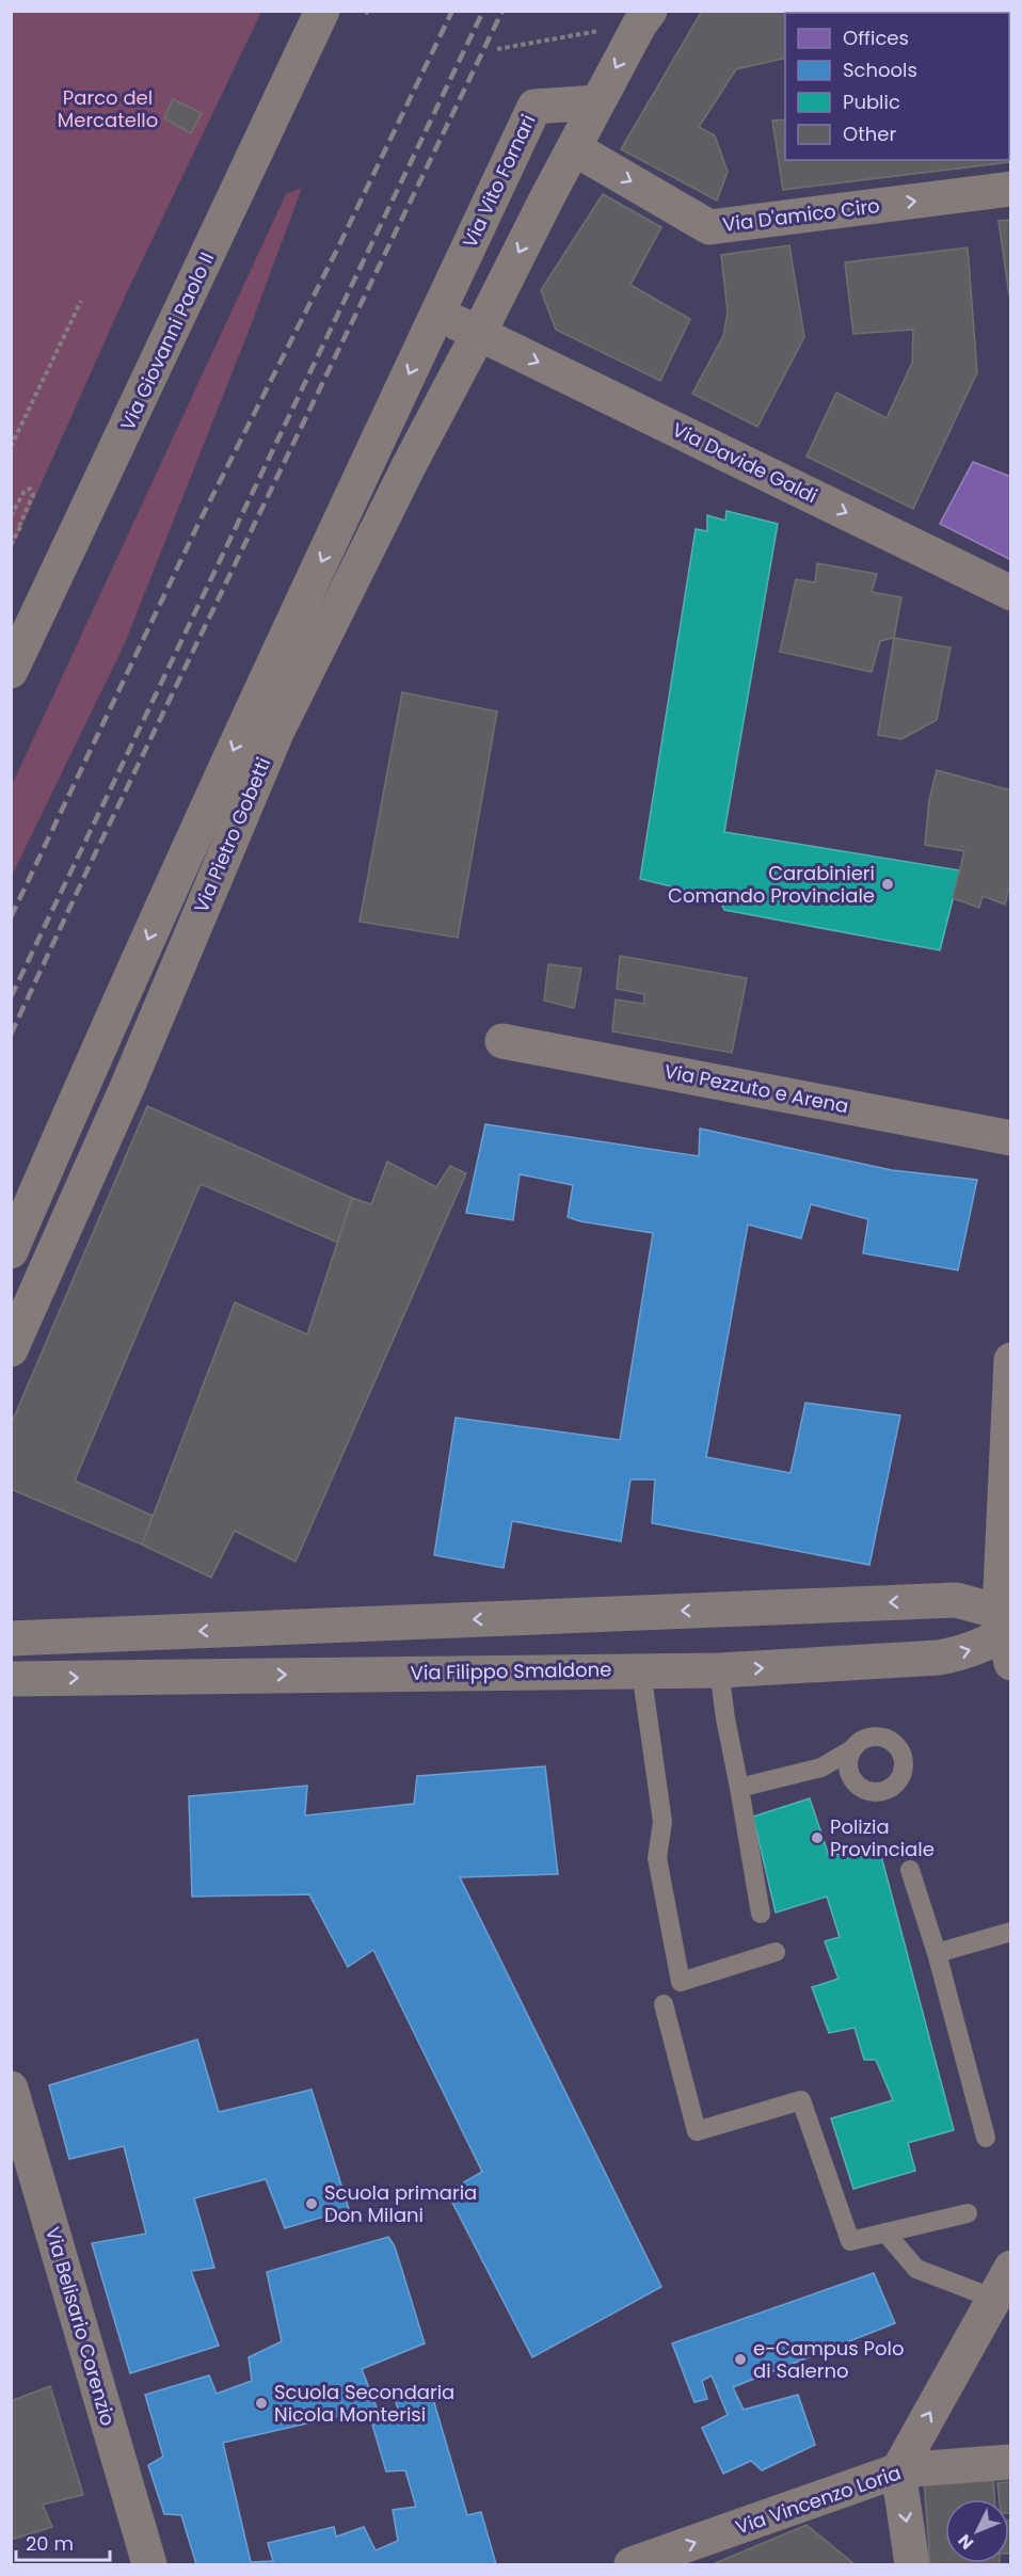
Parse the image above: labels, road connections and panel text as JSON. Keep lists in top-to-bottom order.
{
  "streets": {
    "street": [
      "Via Vito Fornari",
      "Via D'amico Ciro",
      "Via Giovanni Paolo II",
      "Via Davide Galdi",
      "Via Pietro Gobetti",
      "Via Pezzuto e Arena",
      "Via Filippo Smaldone",
      "Via Belisario Corenzio",
      "Via Vincenzo Loria"
    ]
  },
  "crossings": [
    ["Via Vito Fornari", "Via Davide Galdi"],
    ["Via Vito Fornari", "Via Pietro Gobetti"],
    ["Via Davide Galdi", "Via Pietro Gobetti"]
  ],
  "one_way": ["Via D'amico Ciro", "Via Davide Galdi", "Via Vincenzo Loria"],
  "parks": ["Parco del Mercatello"],
  "places": [
    "Carabinieri Comando Provinciale",
    "Polizia Provinciale",
    "Scuola primaria Don Milani",
    "e-Campus Polo di Salerno",
    "Scuola Secondaria Nicola Monterisi"
  ],
  "legend": [
    "Offices",
    "Schools",
    "Public",
    "Other"
  ],
  "scale_bar": "20 m",
  "north": "bottom left"
}
